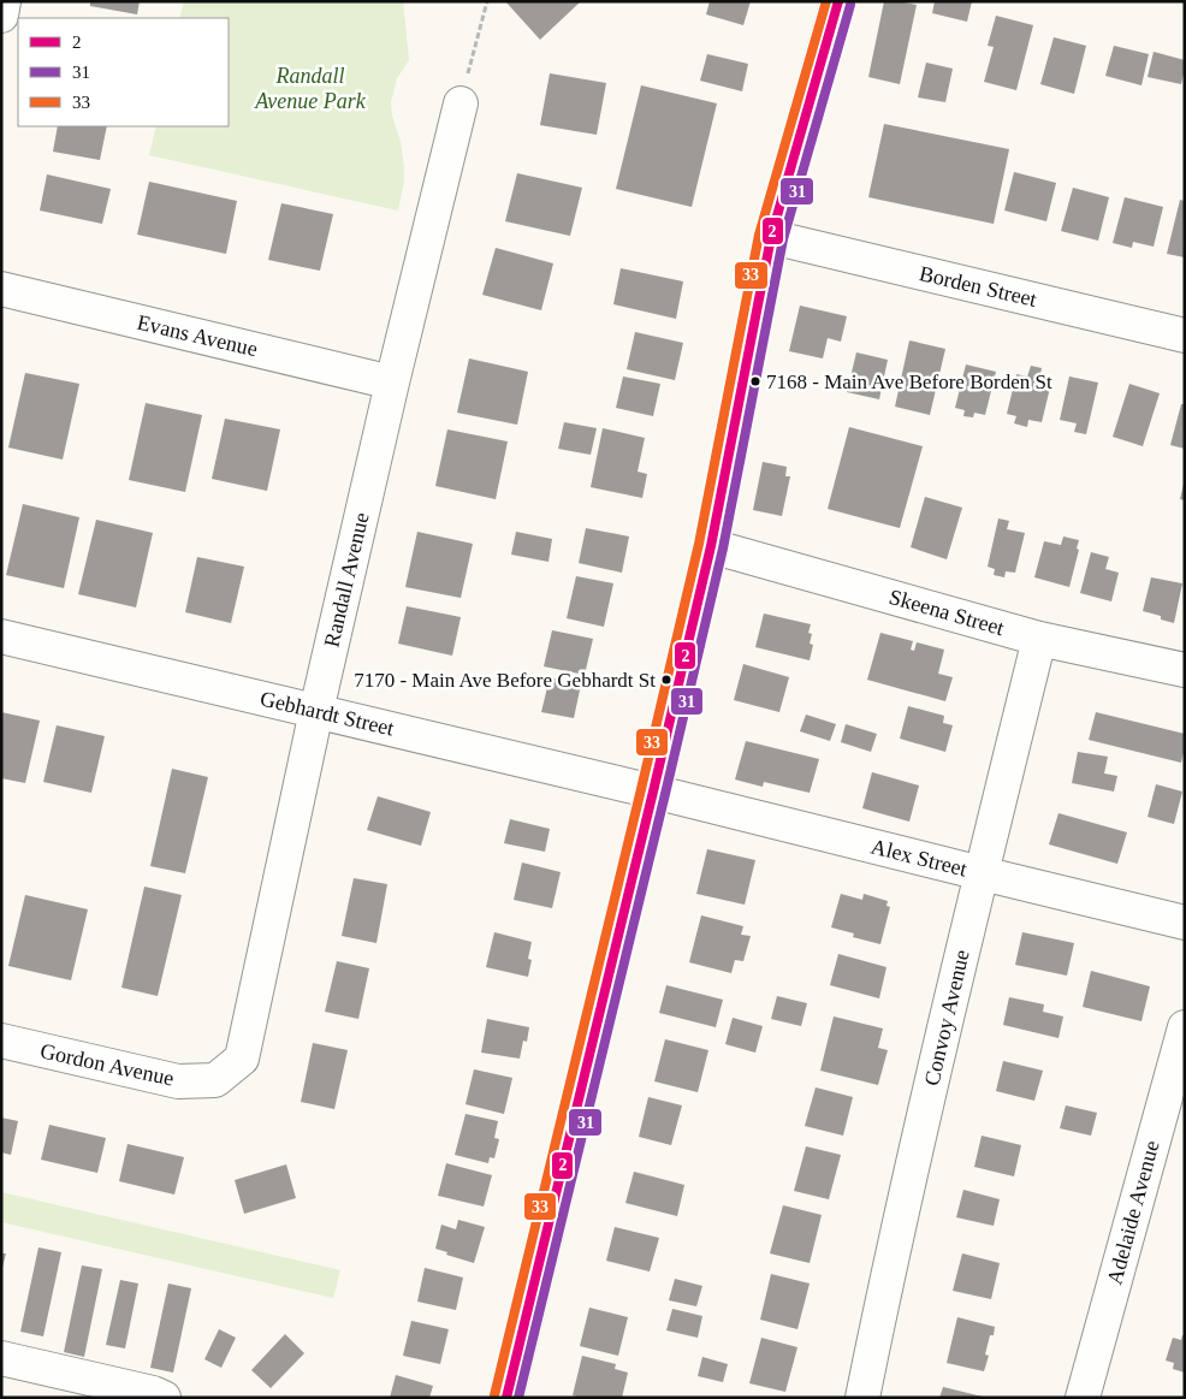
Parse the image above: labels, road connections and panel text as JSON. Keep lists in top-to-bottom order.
{
  "streets": {
    "street": [
      "Borden Street",
      "Evans Avenue",
      "Randall Avenue",
      "Skeena Street",
      "Gebhardt Street",
      "Alex Street",
      "Convoy Avenue",
      "Gordon Avenue",
      "Adelaide Avenue"
    ]
  },
  "crossings": [
    ["Evans Avenue", "Randall Avenue"],
    ["Randall Avenue", "Gebhardt Street"],
    ["Randall Avenue", "Gordon Avenue"],
    ["Skeena Street", "Convoy Avenue"],
    ["Gebhardt Street", "Alex Street"],
    ["Alex Street", "Convoy Avenue"]
  ],
  "parks": ["Randall Avenue Park"],
  "places": ["7168 - Main Ave Before Borden St", "7170 - Main Ave Before Gebhardt St"],
  "lines": ["transit line 2", "transit line 33", "transit line 31"],
  "legend": ["2", "31", "33"]
}
